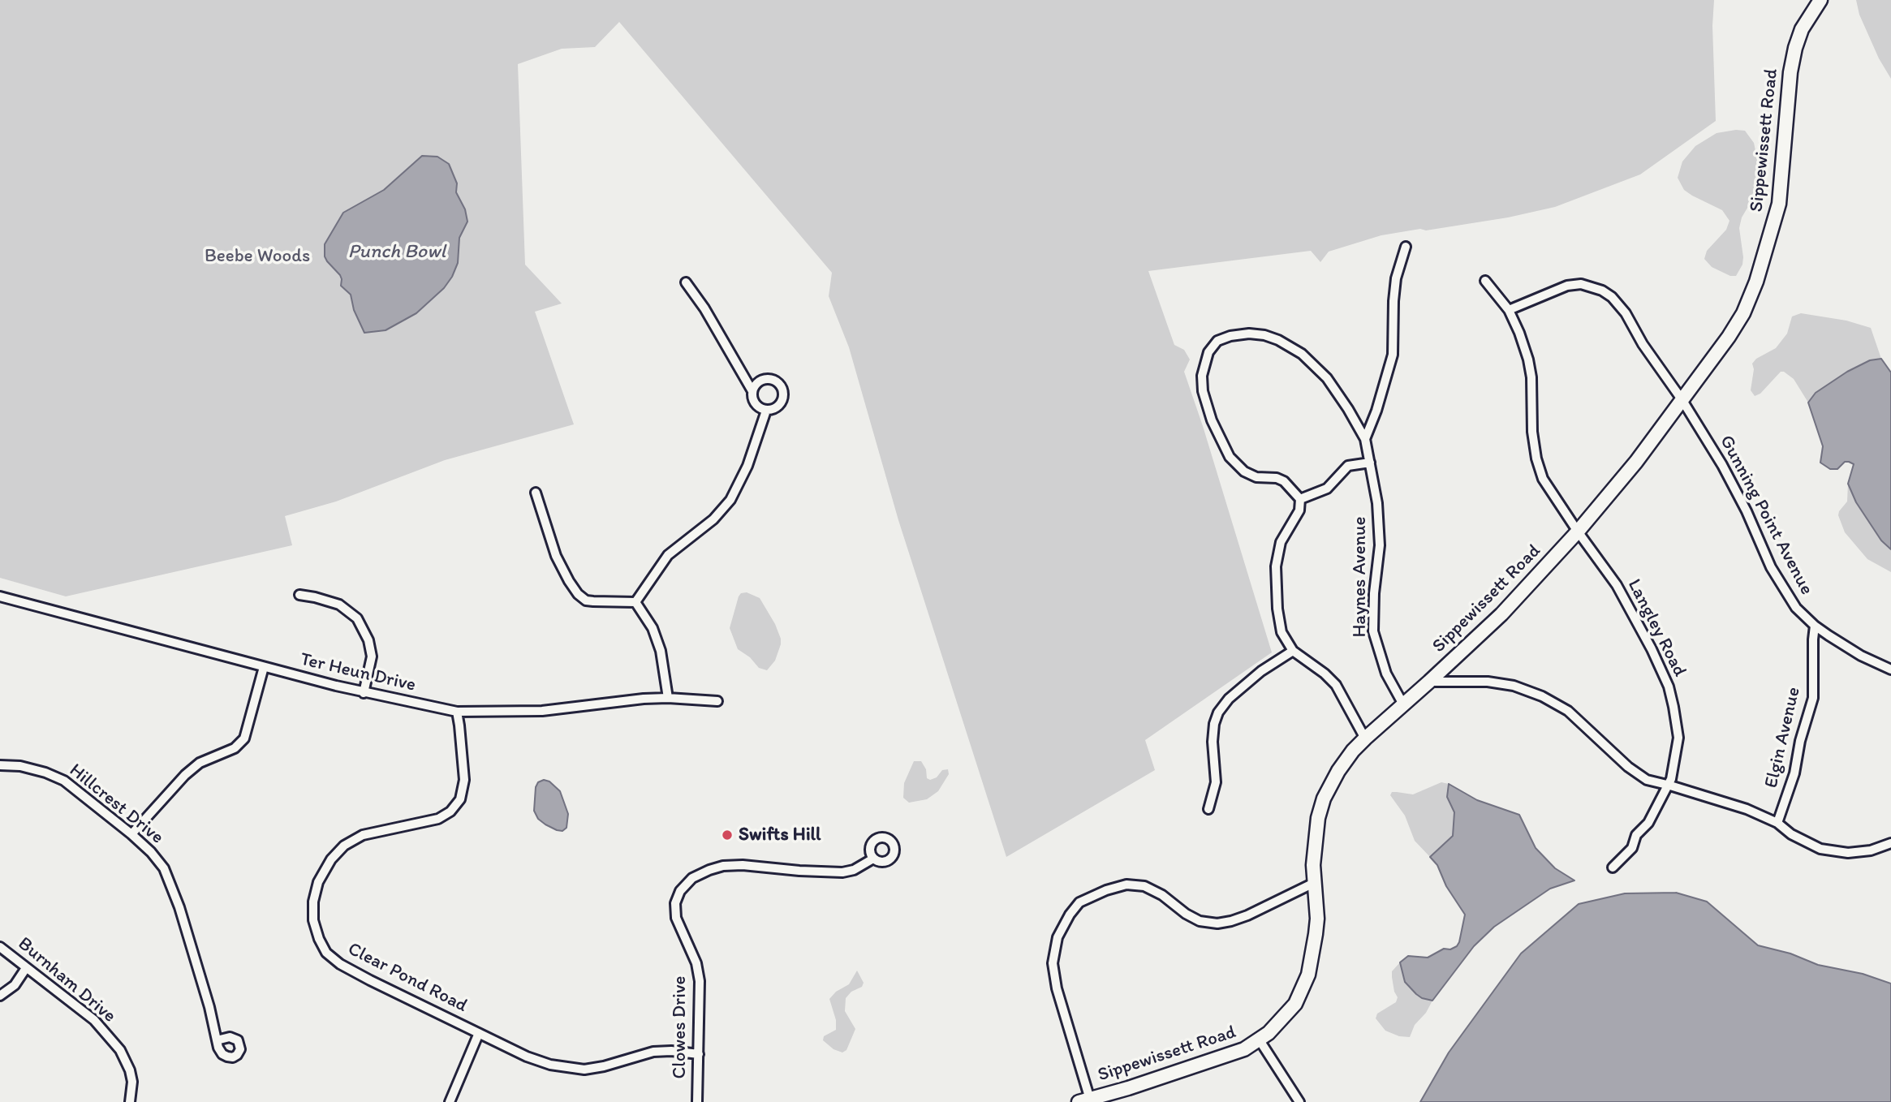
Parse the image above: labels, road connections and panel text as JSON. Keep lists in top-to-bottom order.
{
  "streets": {
    "main road": ["Sippewissett Road"],
    "street": [
      "Gunning Point Avenue",
      "Haynes Avenue",
      "Langley Road",
      "Ter Heun Drive",
      "Elgin Avenue",
      "Hillcrest Drive",
      "Clear Pond Road",
      "Burnham Drive",
      "Clowes Drive"
    ]
  },
  "crossings": [
    ["Sippewissett Road", "Gunning Point Avenue"],
    ["Sippewissett Road", "Haynes Avenue"],
    ["Sippewissett Road", "Langley Road"],
    ["Gunning Point Avenue", "Elgin Avenue"],
    ["Ter Heun Drive", "Clear Pond Road"],
    ["Clear Pond Road", "Clowes Drive"]
  ],
  "water": ["Punch Bowl"],
  "parks": ["Beebe Woods"],
  "places": ["Swifts Hill"]
}
